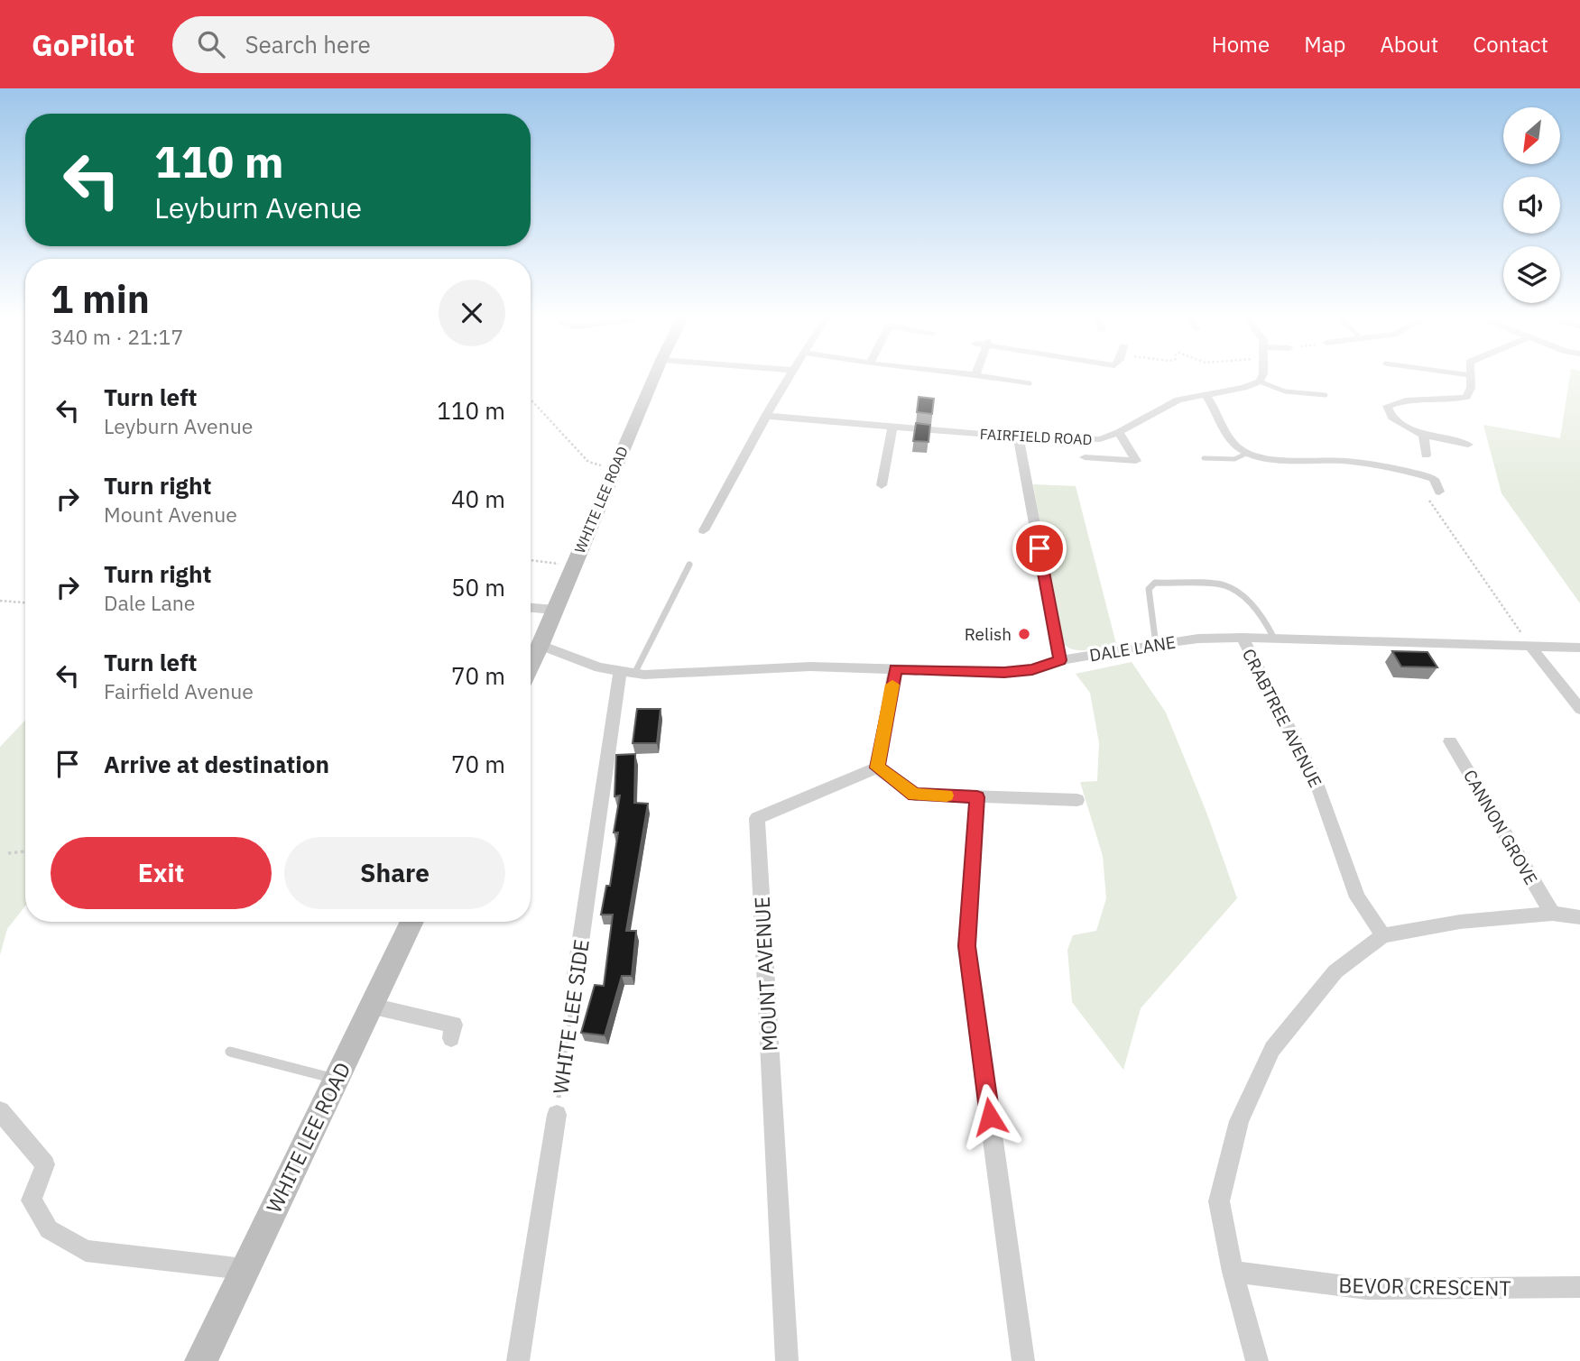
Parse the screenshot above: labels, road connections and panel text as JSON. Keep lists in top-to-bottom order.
{
  "streets": {
    "main road": ["WHITE LEE ROAD"],
    "street": [
      "FAIRFIELD ROAD",
      "DALE LANE",
      "CRABTREE AVENUE",
      "CANNON GROVE",
      "MOUNT AVENUE",
      "WHITE LEE SIDE",
      "BEVOR CRESCENT"
    ]
  },
  "crossings": [
    ["WHITE LEE ROAD", "DALE LANE"],
    ["DALE LANE", "CRABTREE AVENUE"],
    ["DALE LANE", "WHITE LEE SIDE"]
  ],
  "places": ["Relish"],
  "north": "bottom left",
  "page": {
    "header": "GoPilot",
    "search": "Search here",
    "nav": [
      "Home",
      "Map",
      "About",
      "Contact"
    ],
    "turn": ["110 m", "Leyburn Avenue"],
    "heading": ["1 min", "340 m · 21:17"],
    "list": [
      {
        "name": "Turn left",
        "note": "Leyburn Avenue",
        "value": "110 m"
      },
      {
        "name": "Turn right",
        "note": "Mount Avenue",
        "value": "40 m"
      },
      {
        "name": "Turn right",
        "note": "Dale Lane",
        "value": "50 m"
      },
      {
        "name": "Turn left",
        "note": "Fairfield Avenue",
        "value": "70 m"
      },
      {
        "name": "Arrive at destination",
        "value": "70 m"
      }
    ],
    "buttons": ["Exit", "Share"]
  }
}
